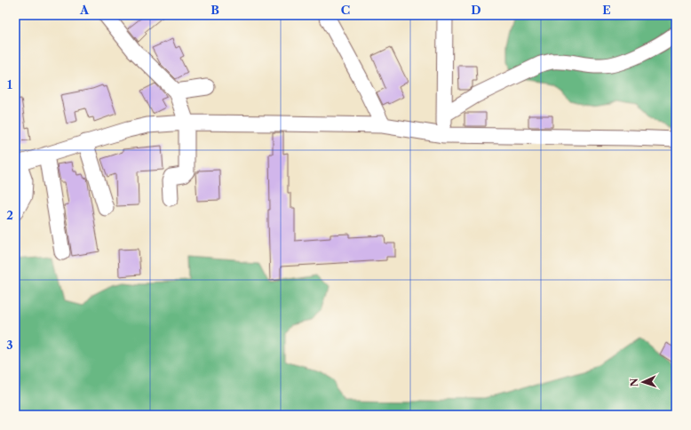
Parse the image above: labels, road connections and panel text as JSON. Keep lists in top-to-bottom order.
{
  "north": "left",
  "grid": {
    "columns": [
      "A",
      "B",
      "C",
      "D",
      "E"
    ],
    "rows": ["1", "2", "3"]
  }
}
